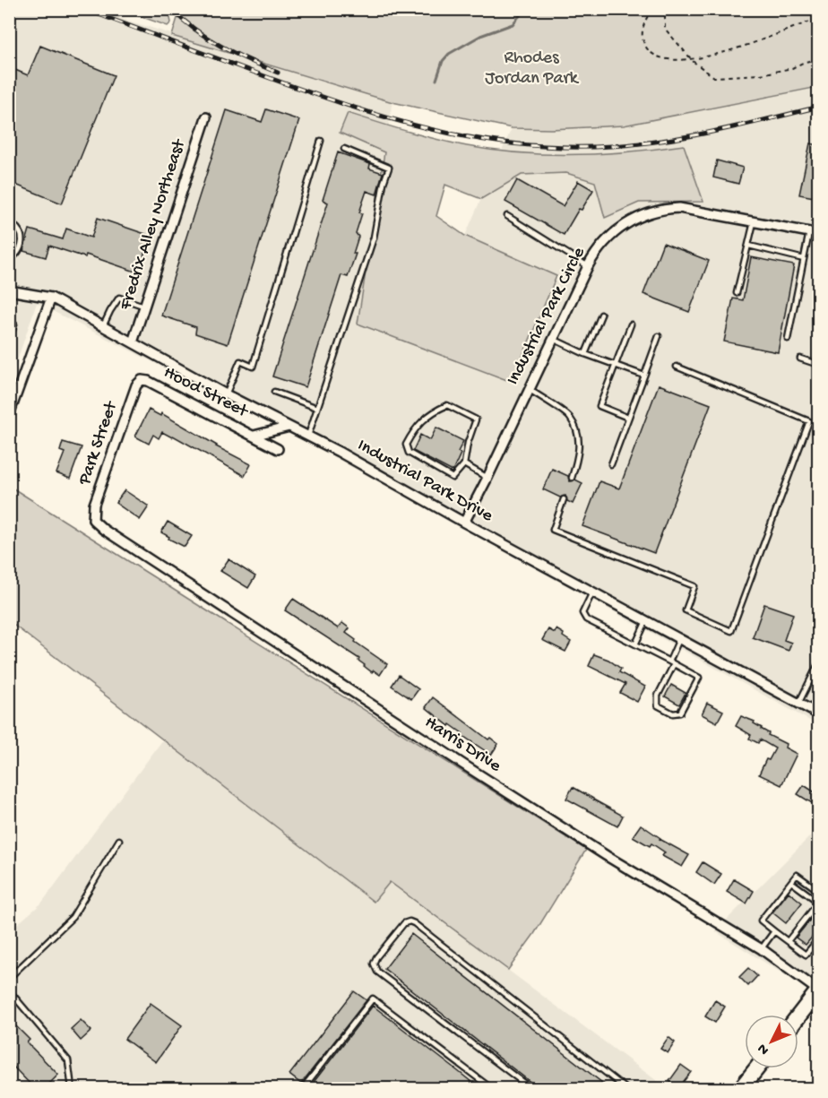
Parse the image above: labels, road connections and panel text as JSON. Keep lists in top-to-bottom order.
{
  "streets": {
    "street": [
      "Fredrix Alley Northeast",
      "Industrial Park Circle",
      "Hood Street",
      "Park Street",
      "Industrial Park Drive",
      "Harris Drive"
    ]
  },
  "crossings": [
    ["Fredrix Alley Northeast", "Industrial Park Drive"],
    ["Industrial Park Circle", "Industrial Park Drive"],
    ["Hood Street", "Park Street"],
    ["Hood Street", "Industrial Park Drive"],
    ["Park Street", "Harris Drive"]
  ],
  "parks": ["Rhodes Jordan Park"],
  "north": "bottom left"
}
